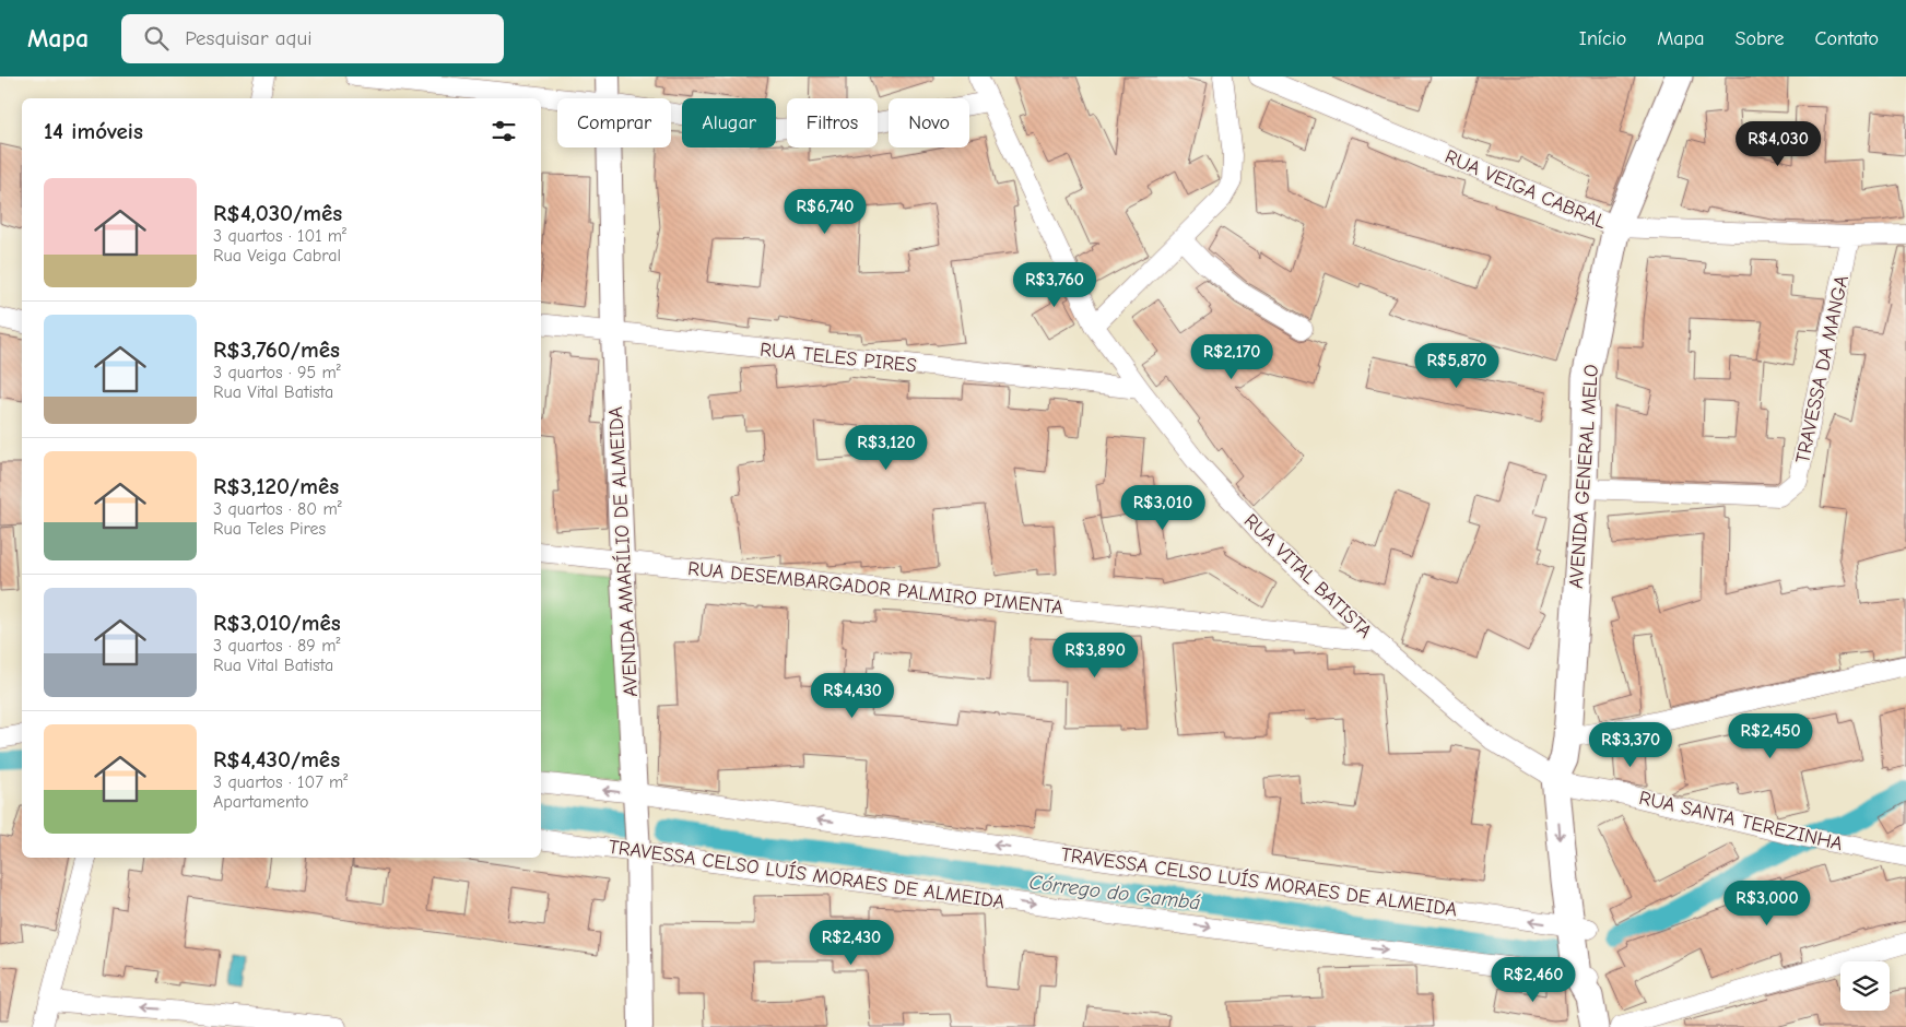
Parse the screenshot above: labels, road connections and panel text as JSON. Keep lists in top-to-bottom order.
{
  "streets": {
    "main road": ["AVENIDA GENERAL MELO"],
    "street": [
      "RUA VEIGA CABRAL",
      "RUA TELES PIRES",
      "TRAVESSA DA MANGA",
      "AVENIDA AMARÍLIO DE ALMEIDA",
      "RUA VITAL BATISTA",
      "RUA DESEMBARGADOR PALMIRO PIMENTA",
      "RUA SANTA TEREZINHA",
      "TRAVESSA CELSO LUÍS MORAES DE ALMEIDA"
    ]
  },
  "crossings": [
    ["RUA VEIGA CABRAL", "TRAVESSA DA MANGA"],
    ["RUA VEIGA CABRAL", "AVENIDA GENERAL MELO"],
    ["RUA TELES PIRES", "AVENIDA AMARÍLIO DE ALMEIDA"],
    ["RUA TELES PIRES", "RUA VITAL BATISTA"],
    ["TRAVESSA DA MANGA", "AVENIDA GENERAL MELO"],
    ["AVENIDA GENERAL MELO", "RUA VITAL BATISTA"],
    ["AVENIDA GENERAL MELO", "RUA SANTA TEREZINHA"],
    ["AVENIDA GENERAL MELO", "TRAVESSA CELSO LUÍS MORAES DE ALMEIDA"],
    ["AVENIDA AMARÍLIO DE ALMEIDA", "RUA DESEMBARGADOR PALMIRO PIMENTA"],
    ["AVENIDA AMARÍLIO DE ALMEIDA", "TRAVESSA CELSO LUÍS MORAES DE ALMEIDA"],
    ["RUA VITAL BATISTA", "RUA DESEMBARGADOR PALMIRO PIMENTA"],
    ["RUA VITAL BATISTA", "RUA SANTA TEREZINHA"]
  ],
  "water": ["Córrego do Gambá"],
  "page": {
    "header": "Mapa",
    "search": "Pesquisar aqui",
    "nav": [
      "Início",
      "Mapa",
      "Sobre",
      "Contato"
    ],
    "chip": [
      "Comprar",
      "Alugar",
      "Filtros",
      "Novo"
    ],
    "heading": "14 imóveis",
    "price": [
      "R$4,030",
      "R$6,740",
      "R$3,760",
      "R$2,170",
      "R$5,870",
      "R$3,120",
      "R$3,010",
      "R$3,890",
      "R$4,430",
      "R$2,450",
      "R$3,370",
      "R$3,000",
      "R$2,430",
      "R$2,460"
    ],
    "list": [
      {
        "name": "R$4,030/mês",
        "note": "3 quartos · 101 m² · Rua Veiga Cabral"
      },
      {
        "name": "R$3,760/mês",
        "note": "3 quartos · 95 m² · Rua Vital Batista"
      },
      {
        "name": "R$3,120/mês",
        "note": "3 quartos · 80 m² · Rua Teles Pires"
      },
      {
        "name": "R$3,010/mês",
        "note": "3 quartos · 89 m² · Rua Vital Batista"
      },
      {
        "name": "R$4,430/mês",
        "note": "3 quartos · 107 m² · Apartamento"
      }
    ]
  }
}
